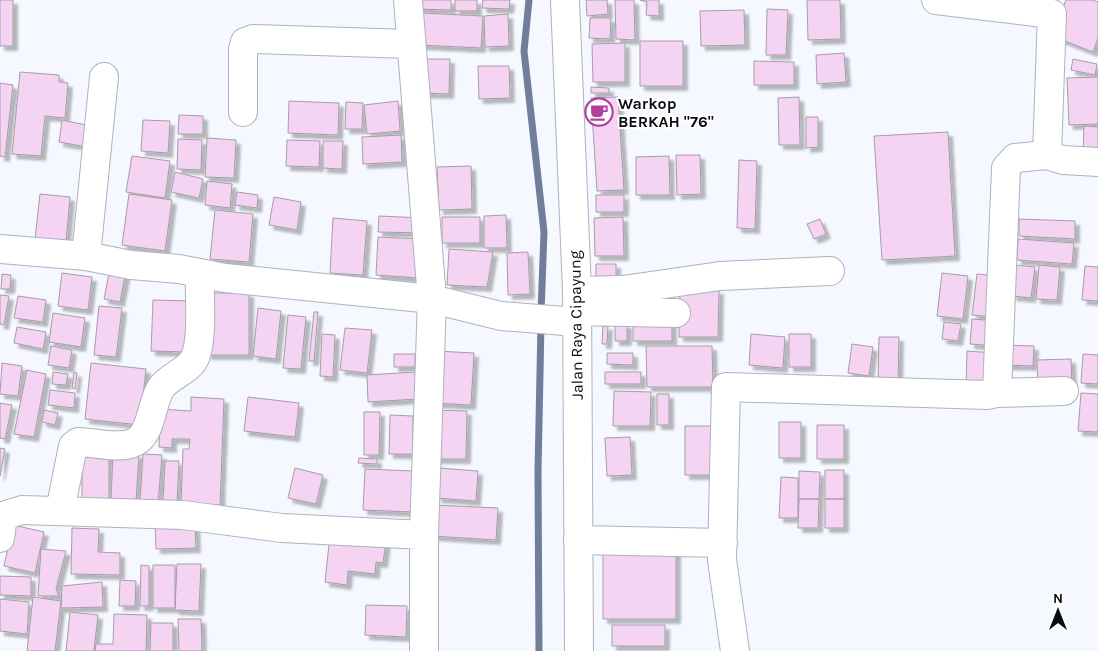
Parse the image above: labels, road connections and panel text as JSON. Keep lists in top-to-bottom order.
{
  "streets": {
    "street": ["Jalan Raya Cipayung"]
  },
  "places": {
    "cafe": ["Warkop BERKAH \"76\""]
  },
  "north": "top"
}
